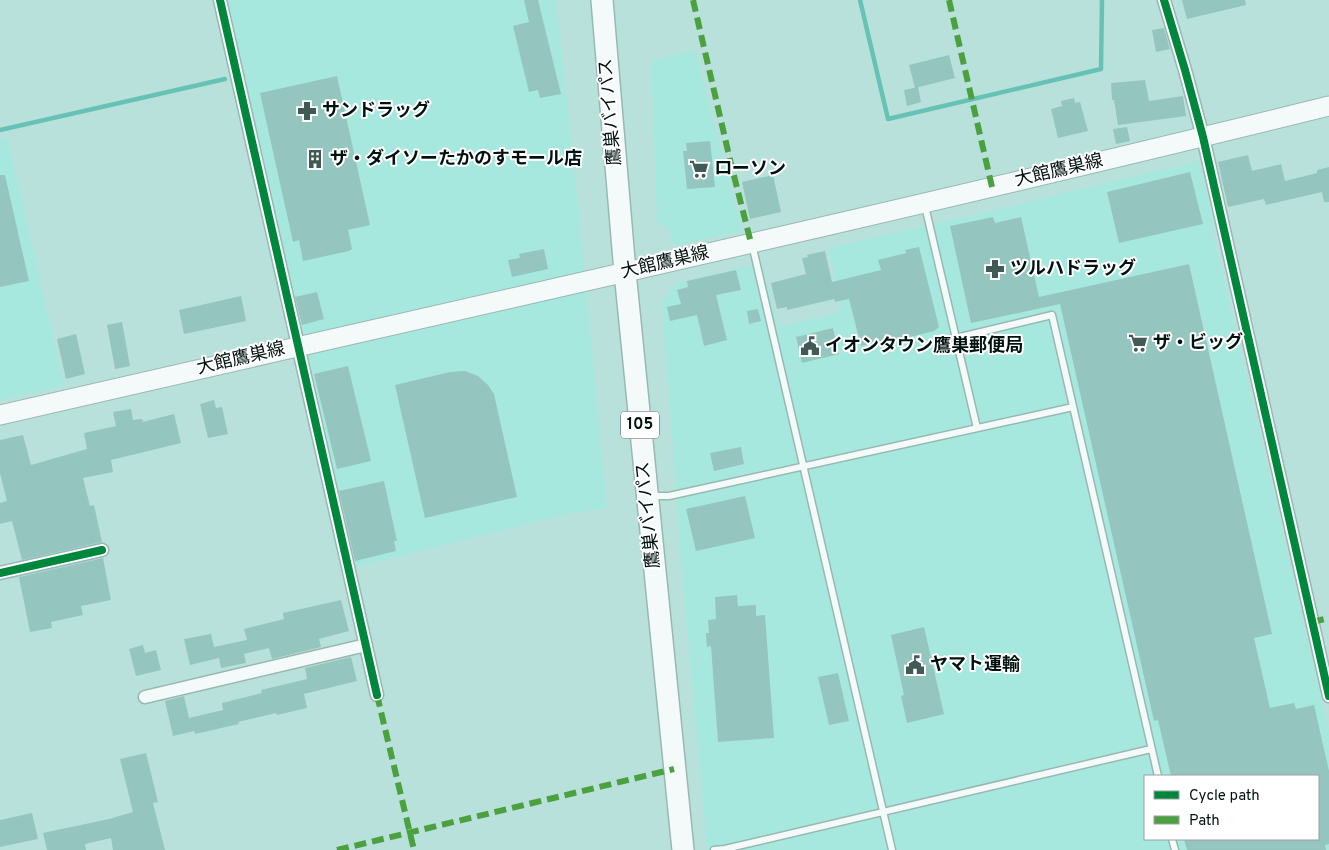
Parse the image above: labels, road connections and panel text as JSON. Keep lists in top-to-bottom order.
{
  "streets": {
    "highway": ["鷹巣バイパス", "105"],
    "main road": ["大館鷹巣線"]
  },
  "crossings": [
    ["鷹巣バイパス", "大館鷹巣線"]
  ],
  "places": {
    "pharmacy": ["サンドラッグ", "ツルハドラッグ"],
    "building": ["ザ・ダイソーたかのすモール店"],
    "supermarket": ["ローソン", "ザ・ビッグ"],
    "public building": ["イオンタウン鷹巣郵便局", "ヤマト運輸"]
  },
  "legend": ["Cycle path", "Path"]
}
